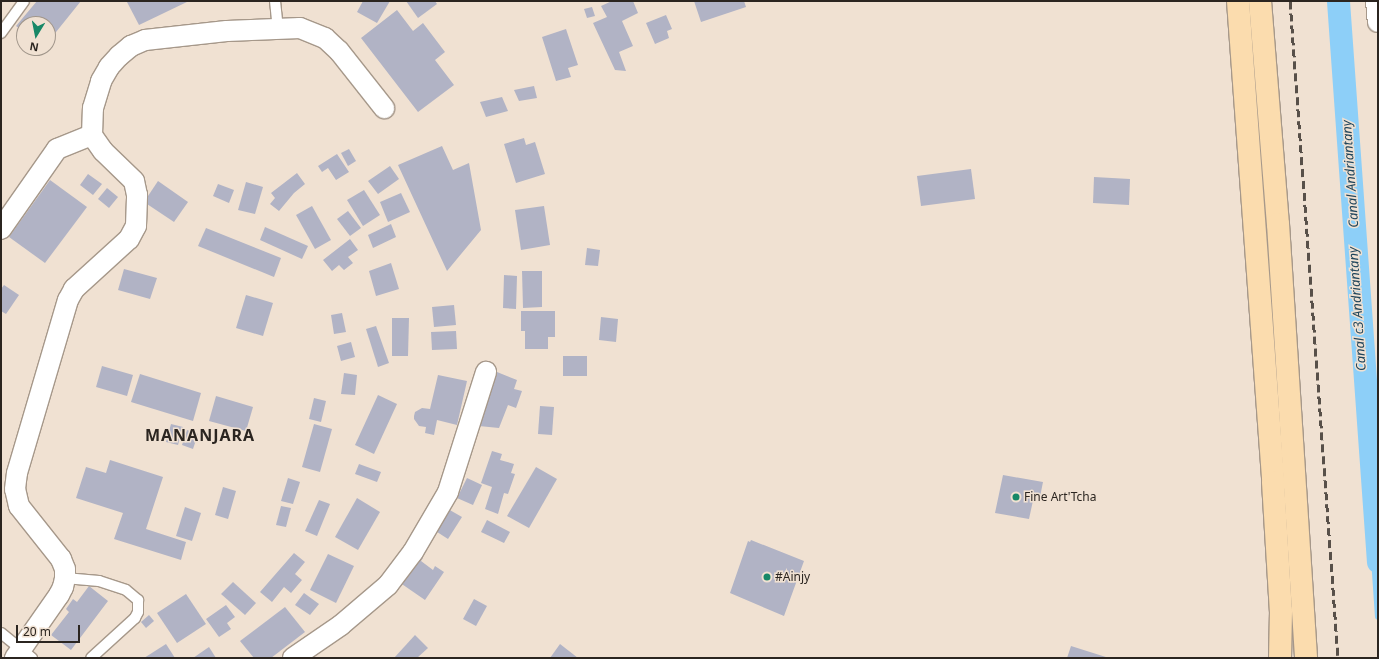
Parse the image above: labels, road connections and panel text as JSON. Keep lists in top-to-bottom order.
{
  "districts": ["MANANJARA"],
  "water": ["Canal Andriantany", "Canal c3 Andriantany"],
  "places": ["Fine Art'Tcha", "#Ainjy"],
  "scale_bar": "20 m",
  "north": "bottom"
}
